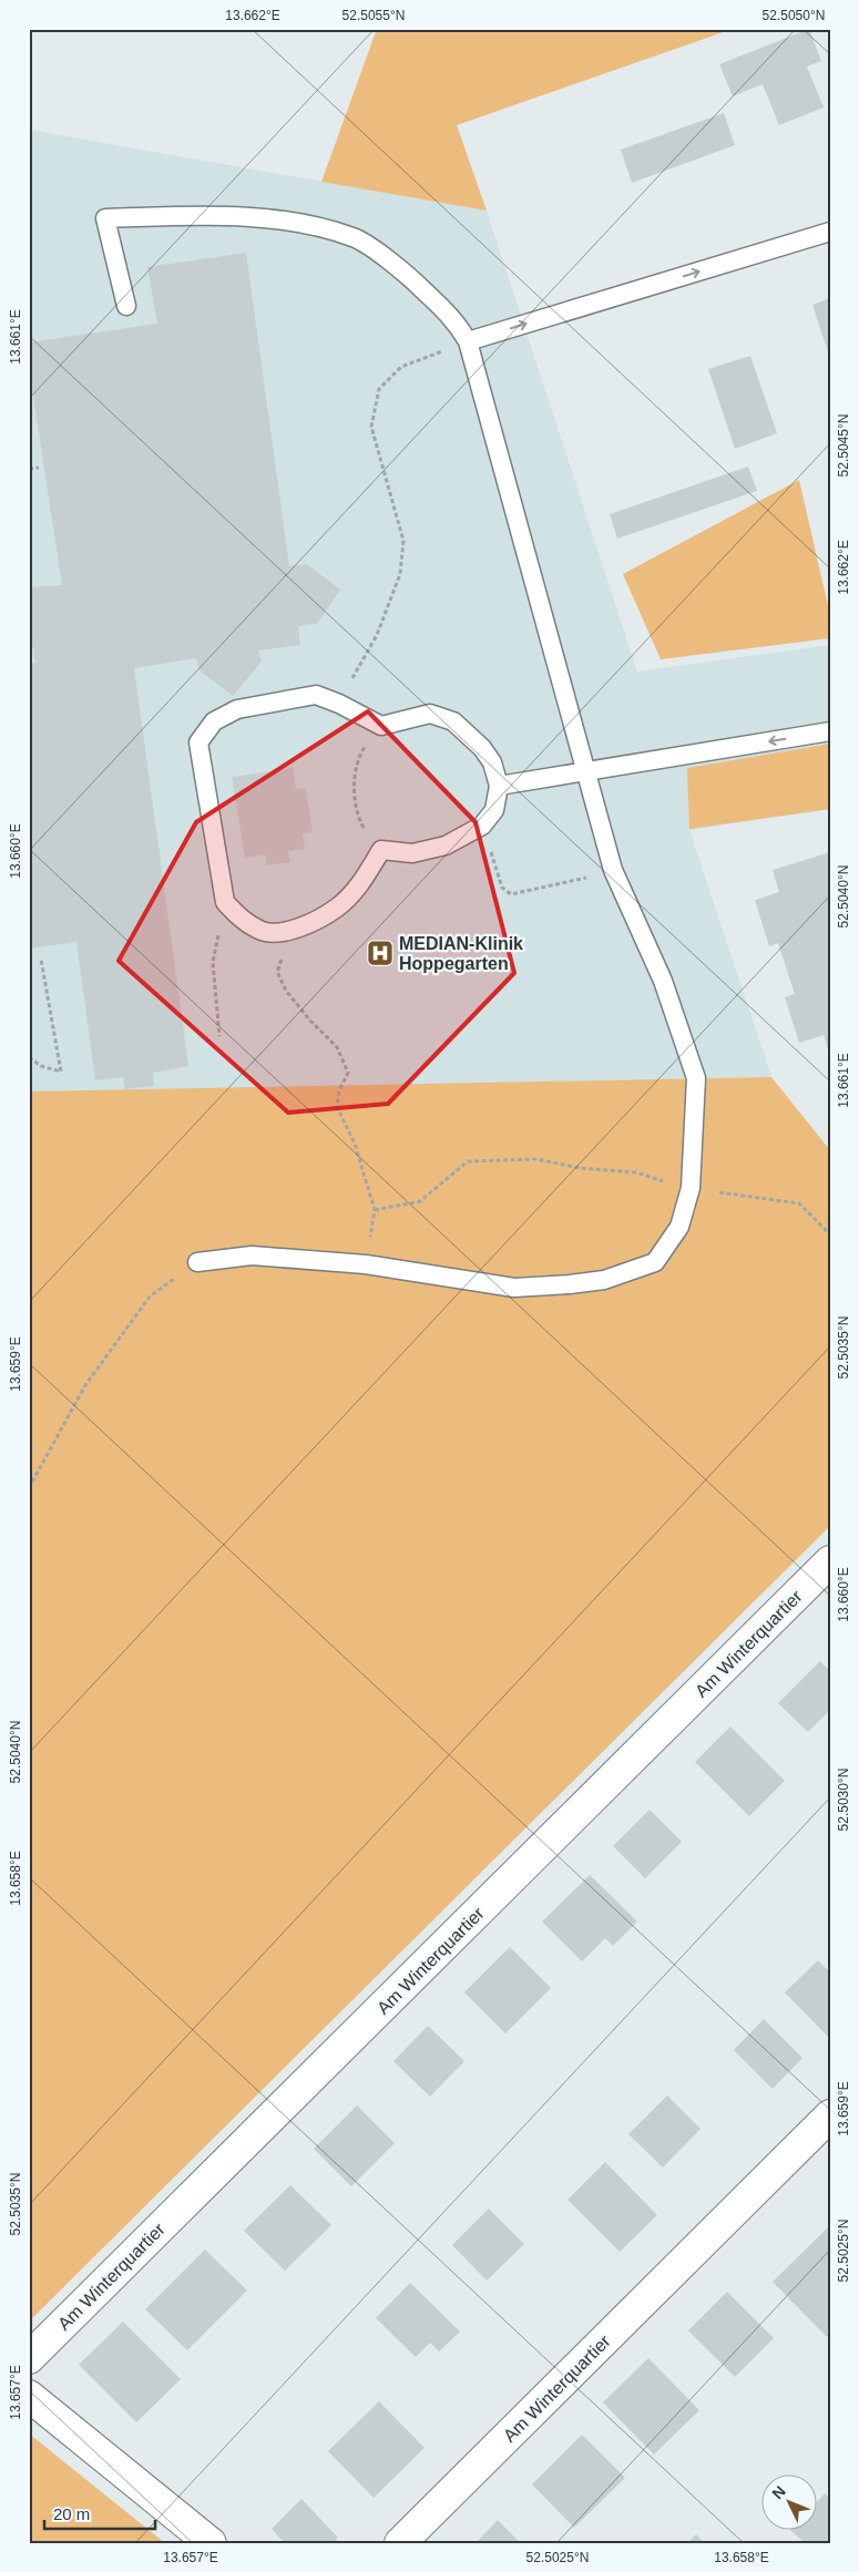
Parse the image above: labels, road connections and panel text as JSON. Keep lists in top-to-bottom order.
{
  "streets": {
    "street": ["Am Winterquartier"]
  },
  "places": {
    "hospital": ["MEDIAN-Klinik Hoppegarten"]
  },
  "scale_bar": "20 m",
  "north": "top left",
  "coordinates": [
    "13.662°E",
    "52.5055°N",
    "52.5050°N",
    "13.661°E",
    "52.5045°N",
    "13.660°E",
    "52.5040°N",
    "52.5035°N",
    "13.659°E",
    "52.5030°N",
    "13.658°E",
    "52.5025°N",
    "13.657°E"
  ]
}
